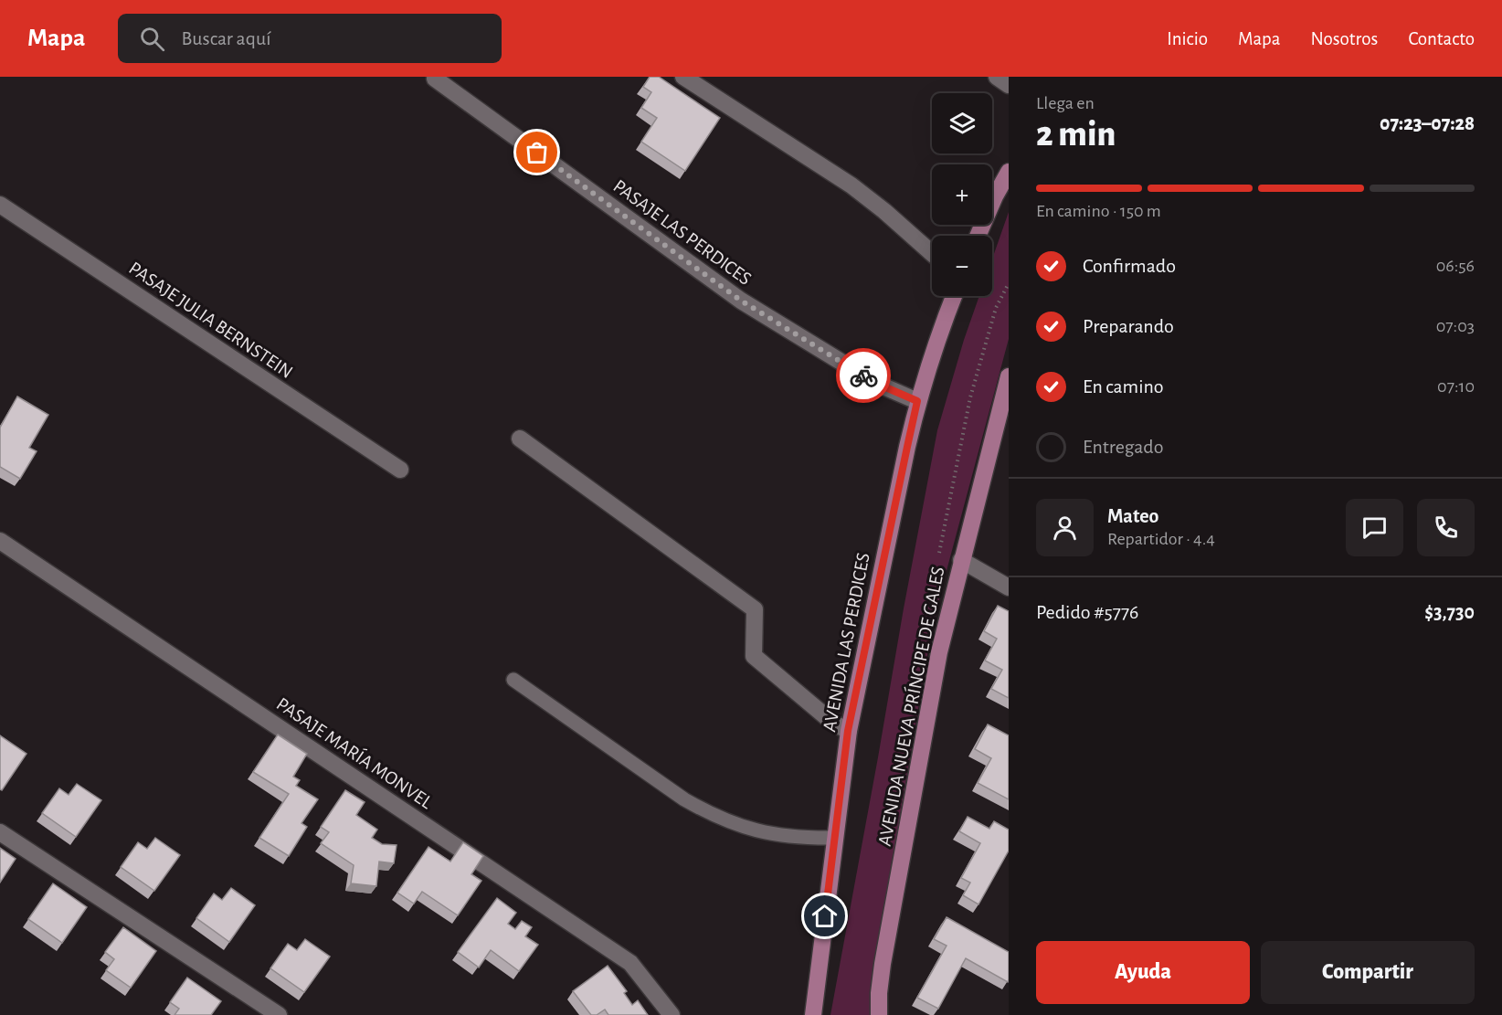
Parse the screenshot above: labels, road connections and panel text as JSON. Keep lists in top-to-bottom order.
{
  "streets": {
    "main road": ["AVENIDA LAS PERDICES", "AVENIDA NUEVA PRÍNCIPE DE GALES"],
    "street": ["PASAJE LAS PERDICES", "PASAJE JULIA BERNSTEIN", "PASAJE MARÍA MONVEL"]
  },
  "crossings": [
    ["PASAJE LAS PERDICES", "AVENIDA LAS PERDICES"]
  ],
  "page": {
    "header": "Mapa",
    "search": "Buscar aquí",
    "nav": [
      "Inicio",
      "Mapa",
      "Nosotros",
      "Contacto"
    ],
    "heading": ["2 min", "Llega en", "07:23–07:28"],
    "panel": [
      "Mateo",
      "Repartidor · 4.4",
      "Pedido #5776",
      "$3,730"
    ],
    "map_buttons": ["+", "−"],
    "bar": "En camino · 150 m",
    "list": [
      ["Confirmado", "06:56"],
      ["Preparando", "07:03"],
      ["En camino", "07:10"],
      "Entregado"
    ],
    "buttons": ["Ayuda", "Compartir"]
  }
}
